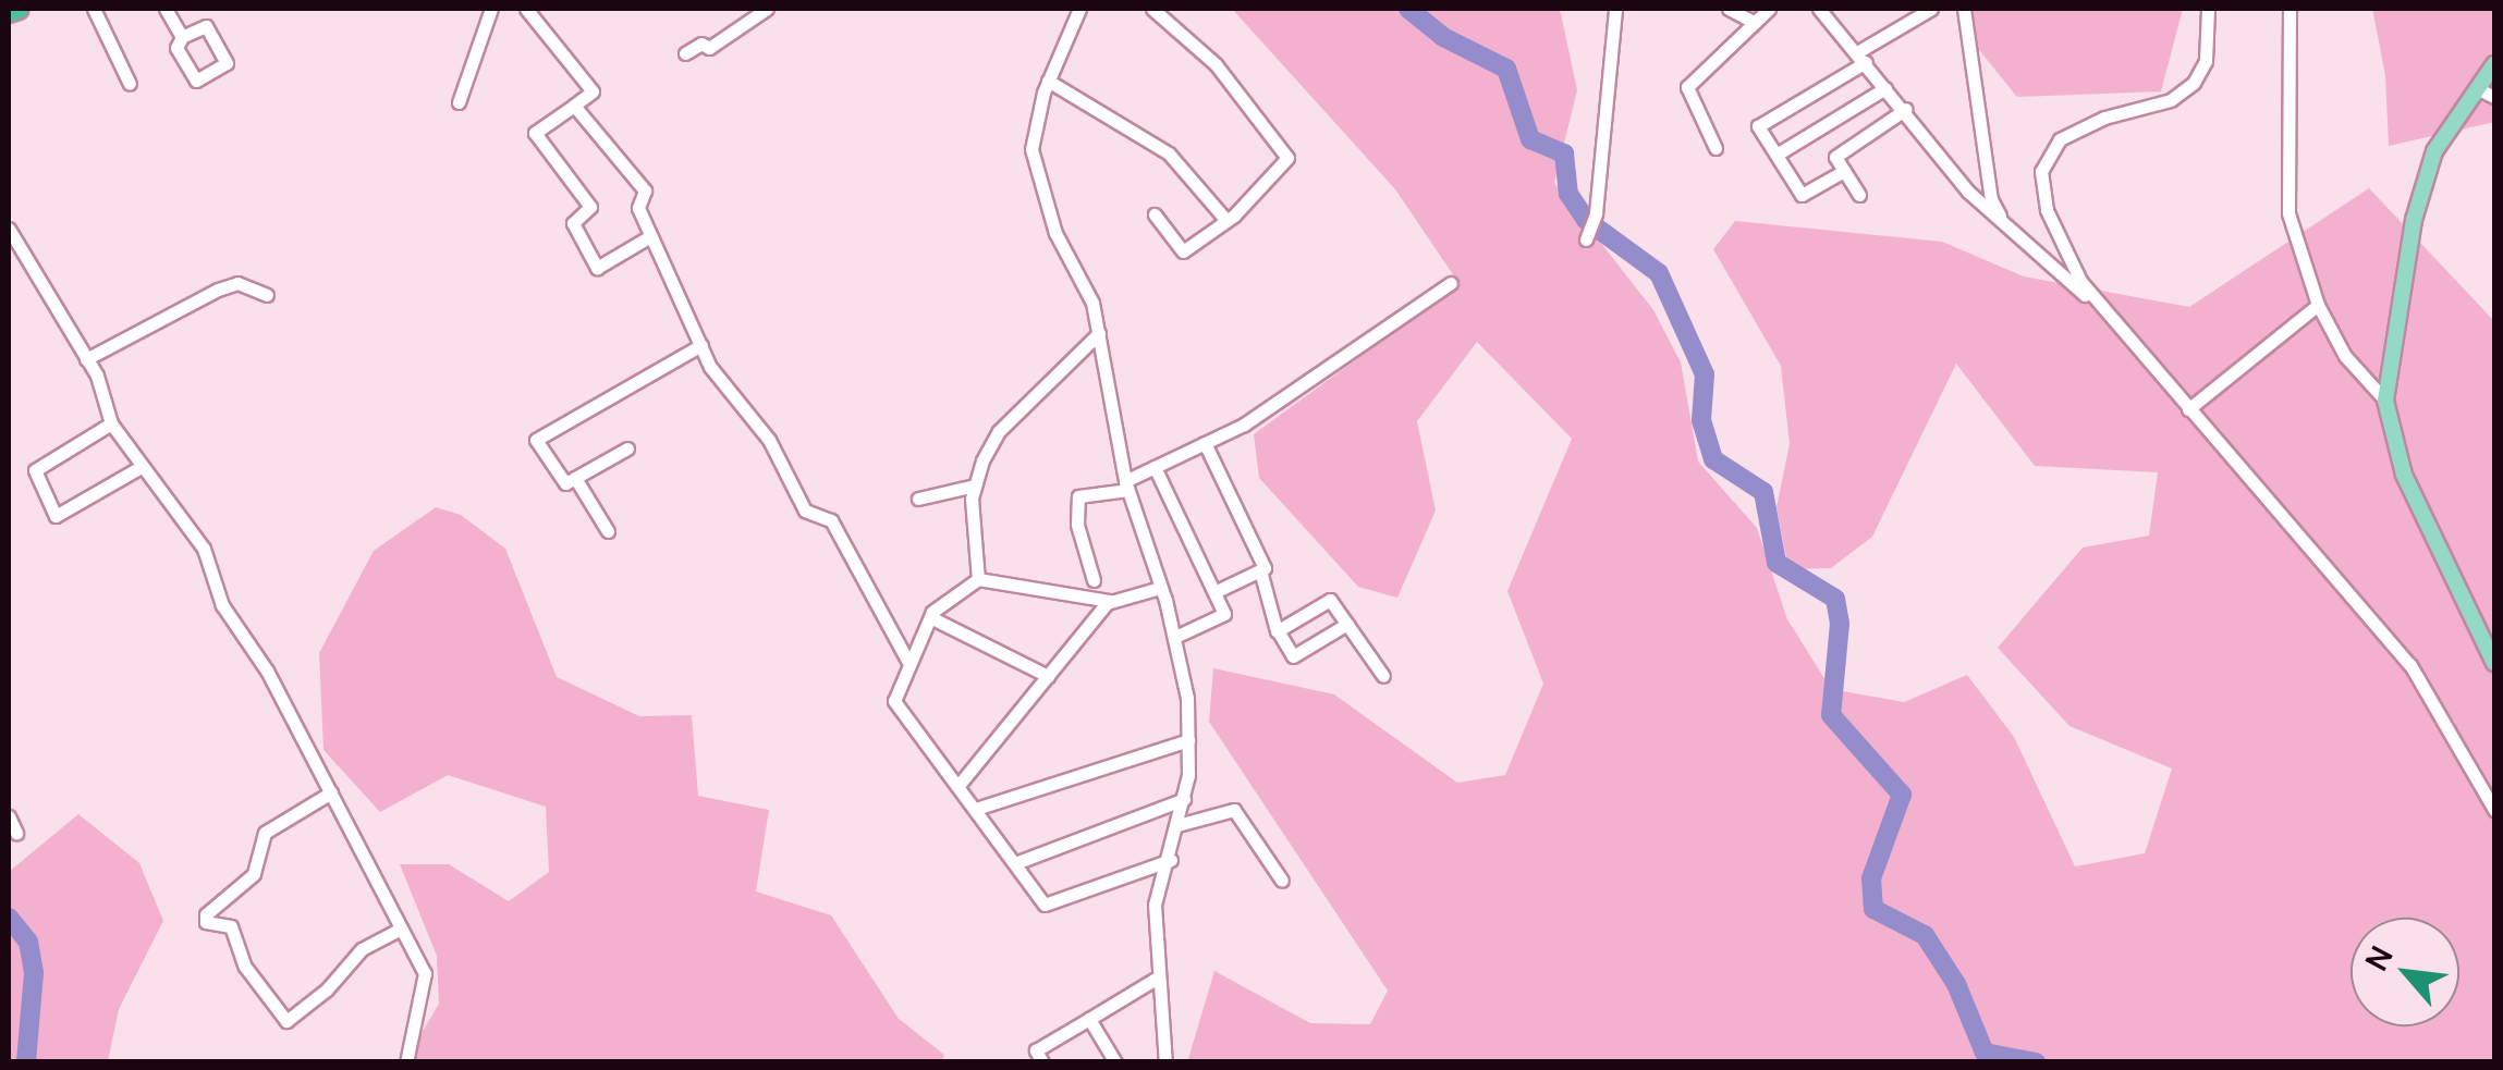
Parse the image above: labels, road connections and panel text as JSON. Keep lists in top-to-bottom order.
{
  "north": "top left"
}
